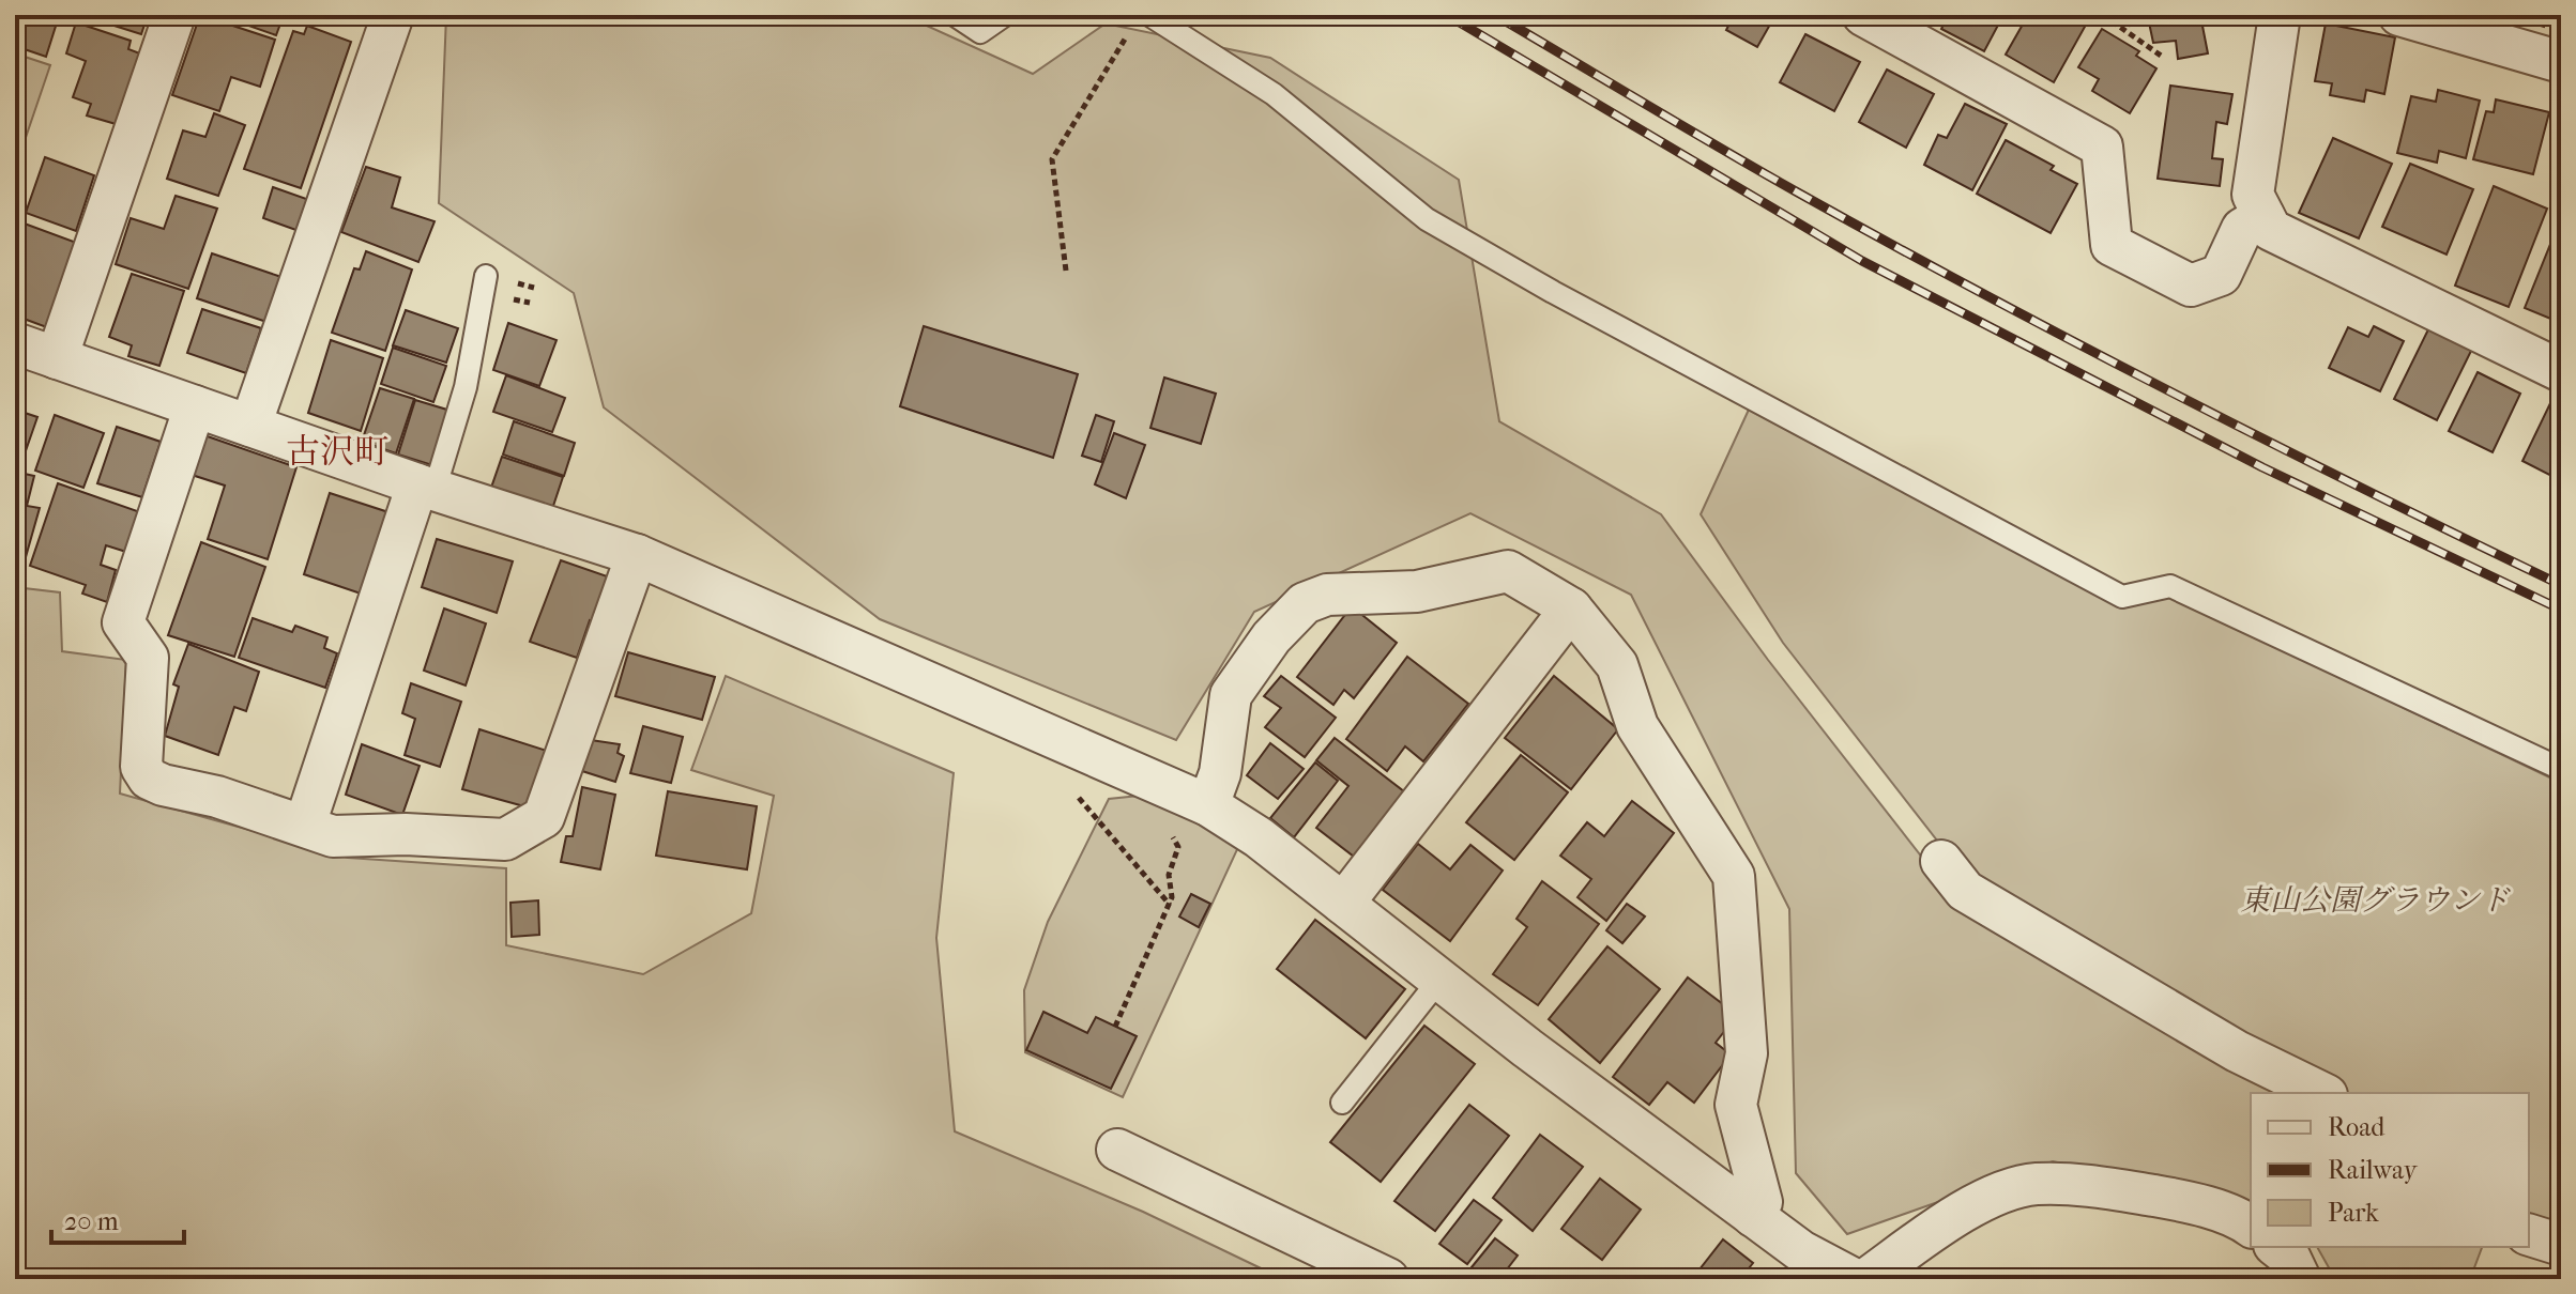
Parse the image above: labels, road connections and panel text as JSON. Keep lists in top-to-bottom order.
{
  "districts": ["古沢町"],
  "parks": ["東山公園グラウンド"],
  "legend": ["Road", "Railway", "Park"],
  "scale_bar": "20 m"
}
